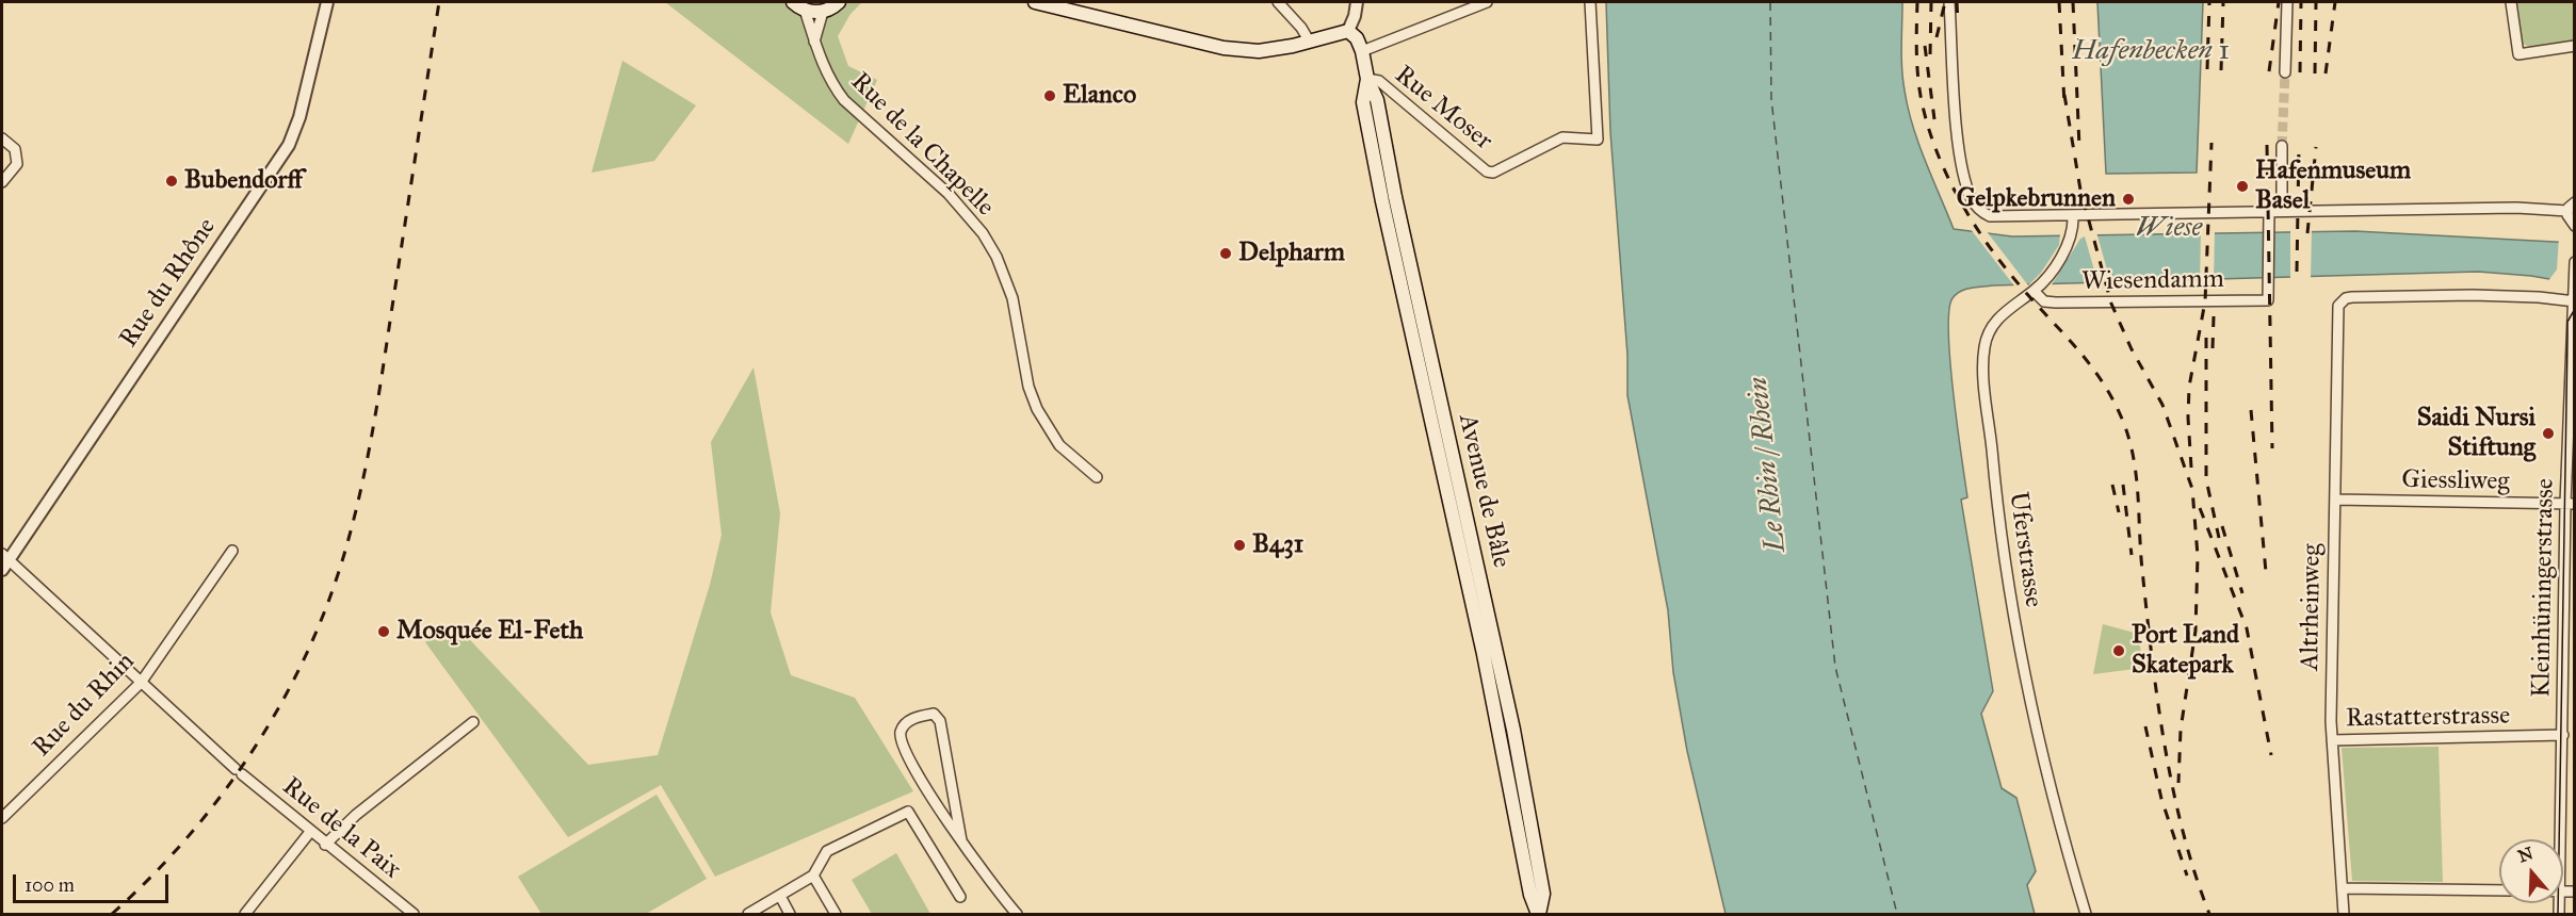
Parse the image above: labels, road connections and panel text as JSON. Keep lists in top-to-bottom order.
{
  "streets": {
    "main road": ["Avenue de Bâle"],
    "street": [
      "Rue Moser",
      "Rue de la Chapelle",
      "Wiesendamm",
      "Rue du Rhône",
      "Giessliweg",
      "Uferstrasse",
      "Kleinhüningerstrasse",
      "Altrheinweg",
      "Rue du Rhin",
      "Rastatterstrasse",
      "Rue de la Paix"
    ]
  },
  "crossings": [
    ["Rue Moser", "Avenue de Bâle"],
    ["Wiesendamm", "Uferstrasse"],
    ["Rue du Rhône", "Rue de la Paix"],
    ["Giessliweg", "Kleinhüningerstrasse"],
    ["Giessliweg", "Altrheinweg"],
    ["Kleinhüningerstrasse", "Altrheinweg"],
    ["Kleinhüningerstrasse", "Rastatterstrasse"],
    ["Altrheinweg", "Rastatterstrasse"],
    ["Rue du Rhin", "Rue de la Paix"]
  ],
  "water": ["Hafenbecken 1", "Wiese", "Le Rhin / Rhein"],
  "places": [
    "Elanco",
    "Bubendorff",
    "Hafenmuseum Basel",
    "Gelpkebrunnen",
    "Delpharm",
    "Saidi Nursi Stiftung",
    "B431",
    "Mosquée El-Feth",
    "Port Land Skatepark"
  ],
  "scale_bar": "100 m",
  "north": "top"
}
